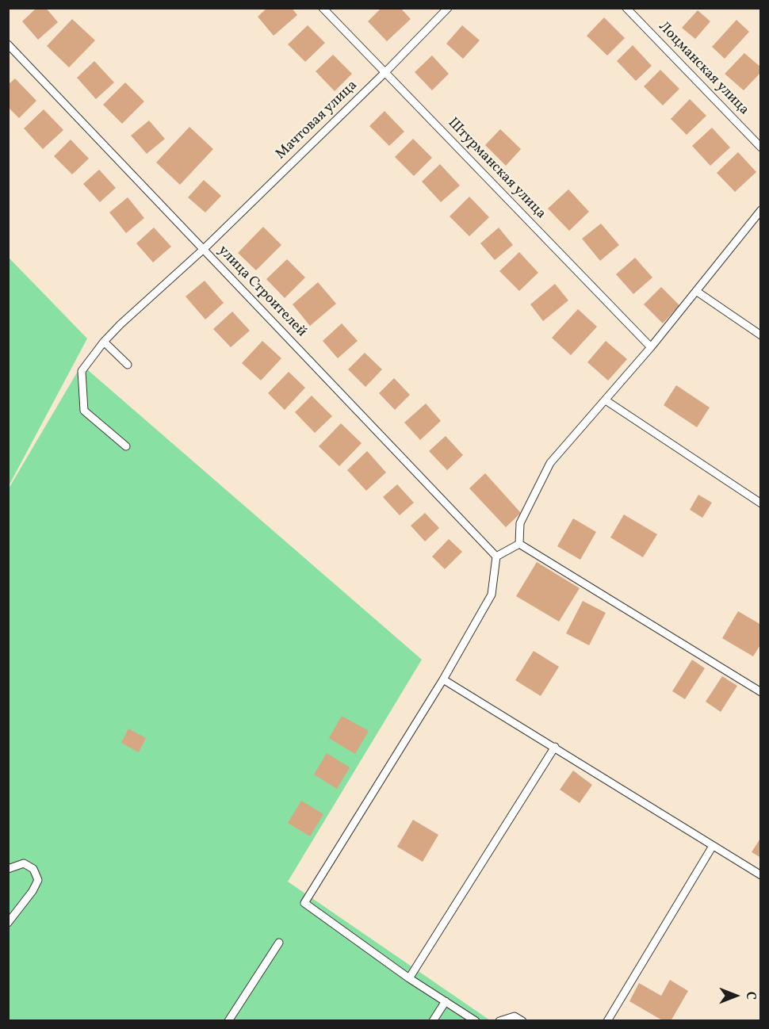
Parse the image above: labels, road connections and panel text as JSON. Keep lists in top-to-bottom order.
{
  "streets": {
    "lane": [
      "Лоцманская улица",
      "Мачтовая улица",
      "Штурманская улица",
      "улица Строителей"
    ]
  },
  "crossings": [
    ["Мачтовая улица", "Штурманская улица"],
    ["Мачтовая улица", "улица Строителей"]
  ],
  "north": "right"
}
